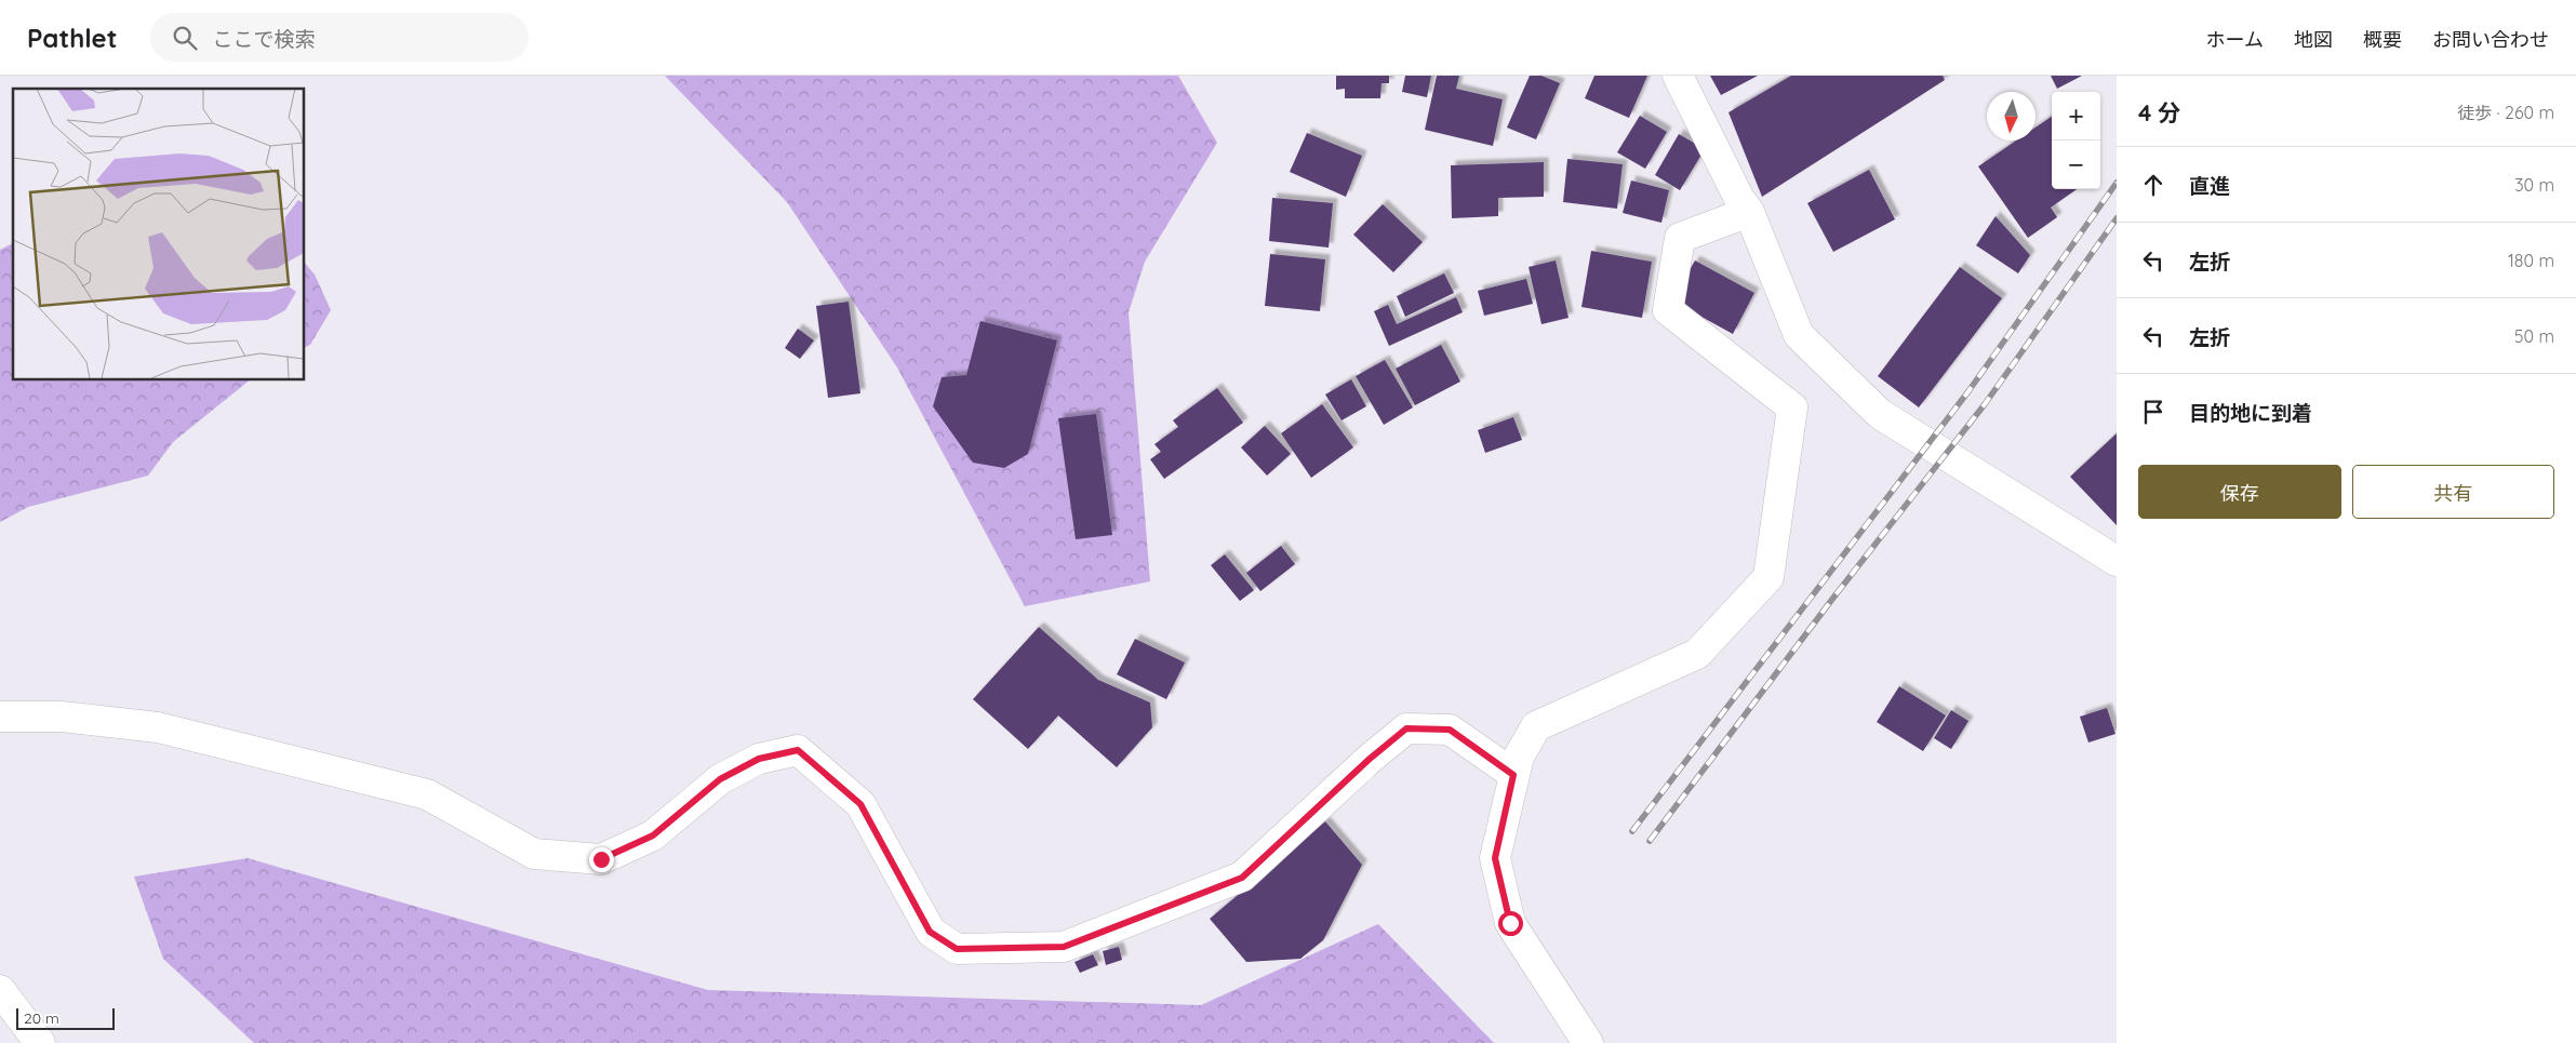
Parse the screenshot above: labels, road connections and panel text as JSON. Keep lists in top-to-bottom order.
{
  "scale_bar": "20 m",
  "north": "bottom",
  "page": {
    "header": "Pathlet",
    "search": "ここで検索",
    "nav": [
      "ホーム",
      "地図",
      "概要",
      "お問い合わせ"
    ],
    "heading": ["4 分", "徒歩 · 260 m"],
    "map_buttons": ["+", "−"],
    "list": [
      ["直進", "30 m"],
      ["左折", "180 m"],
      ["左折", "50 m"],
      "目的地に到着"
    ],
    "buttons": ["保存", "共有"],
    "scale": "20 m"
  }
}
